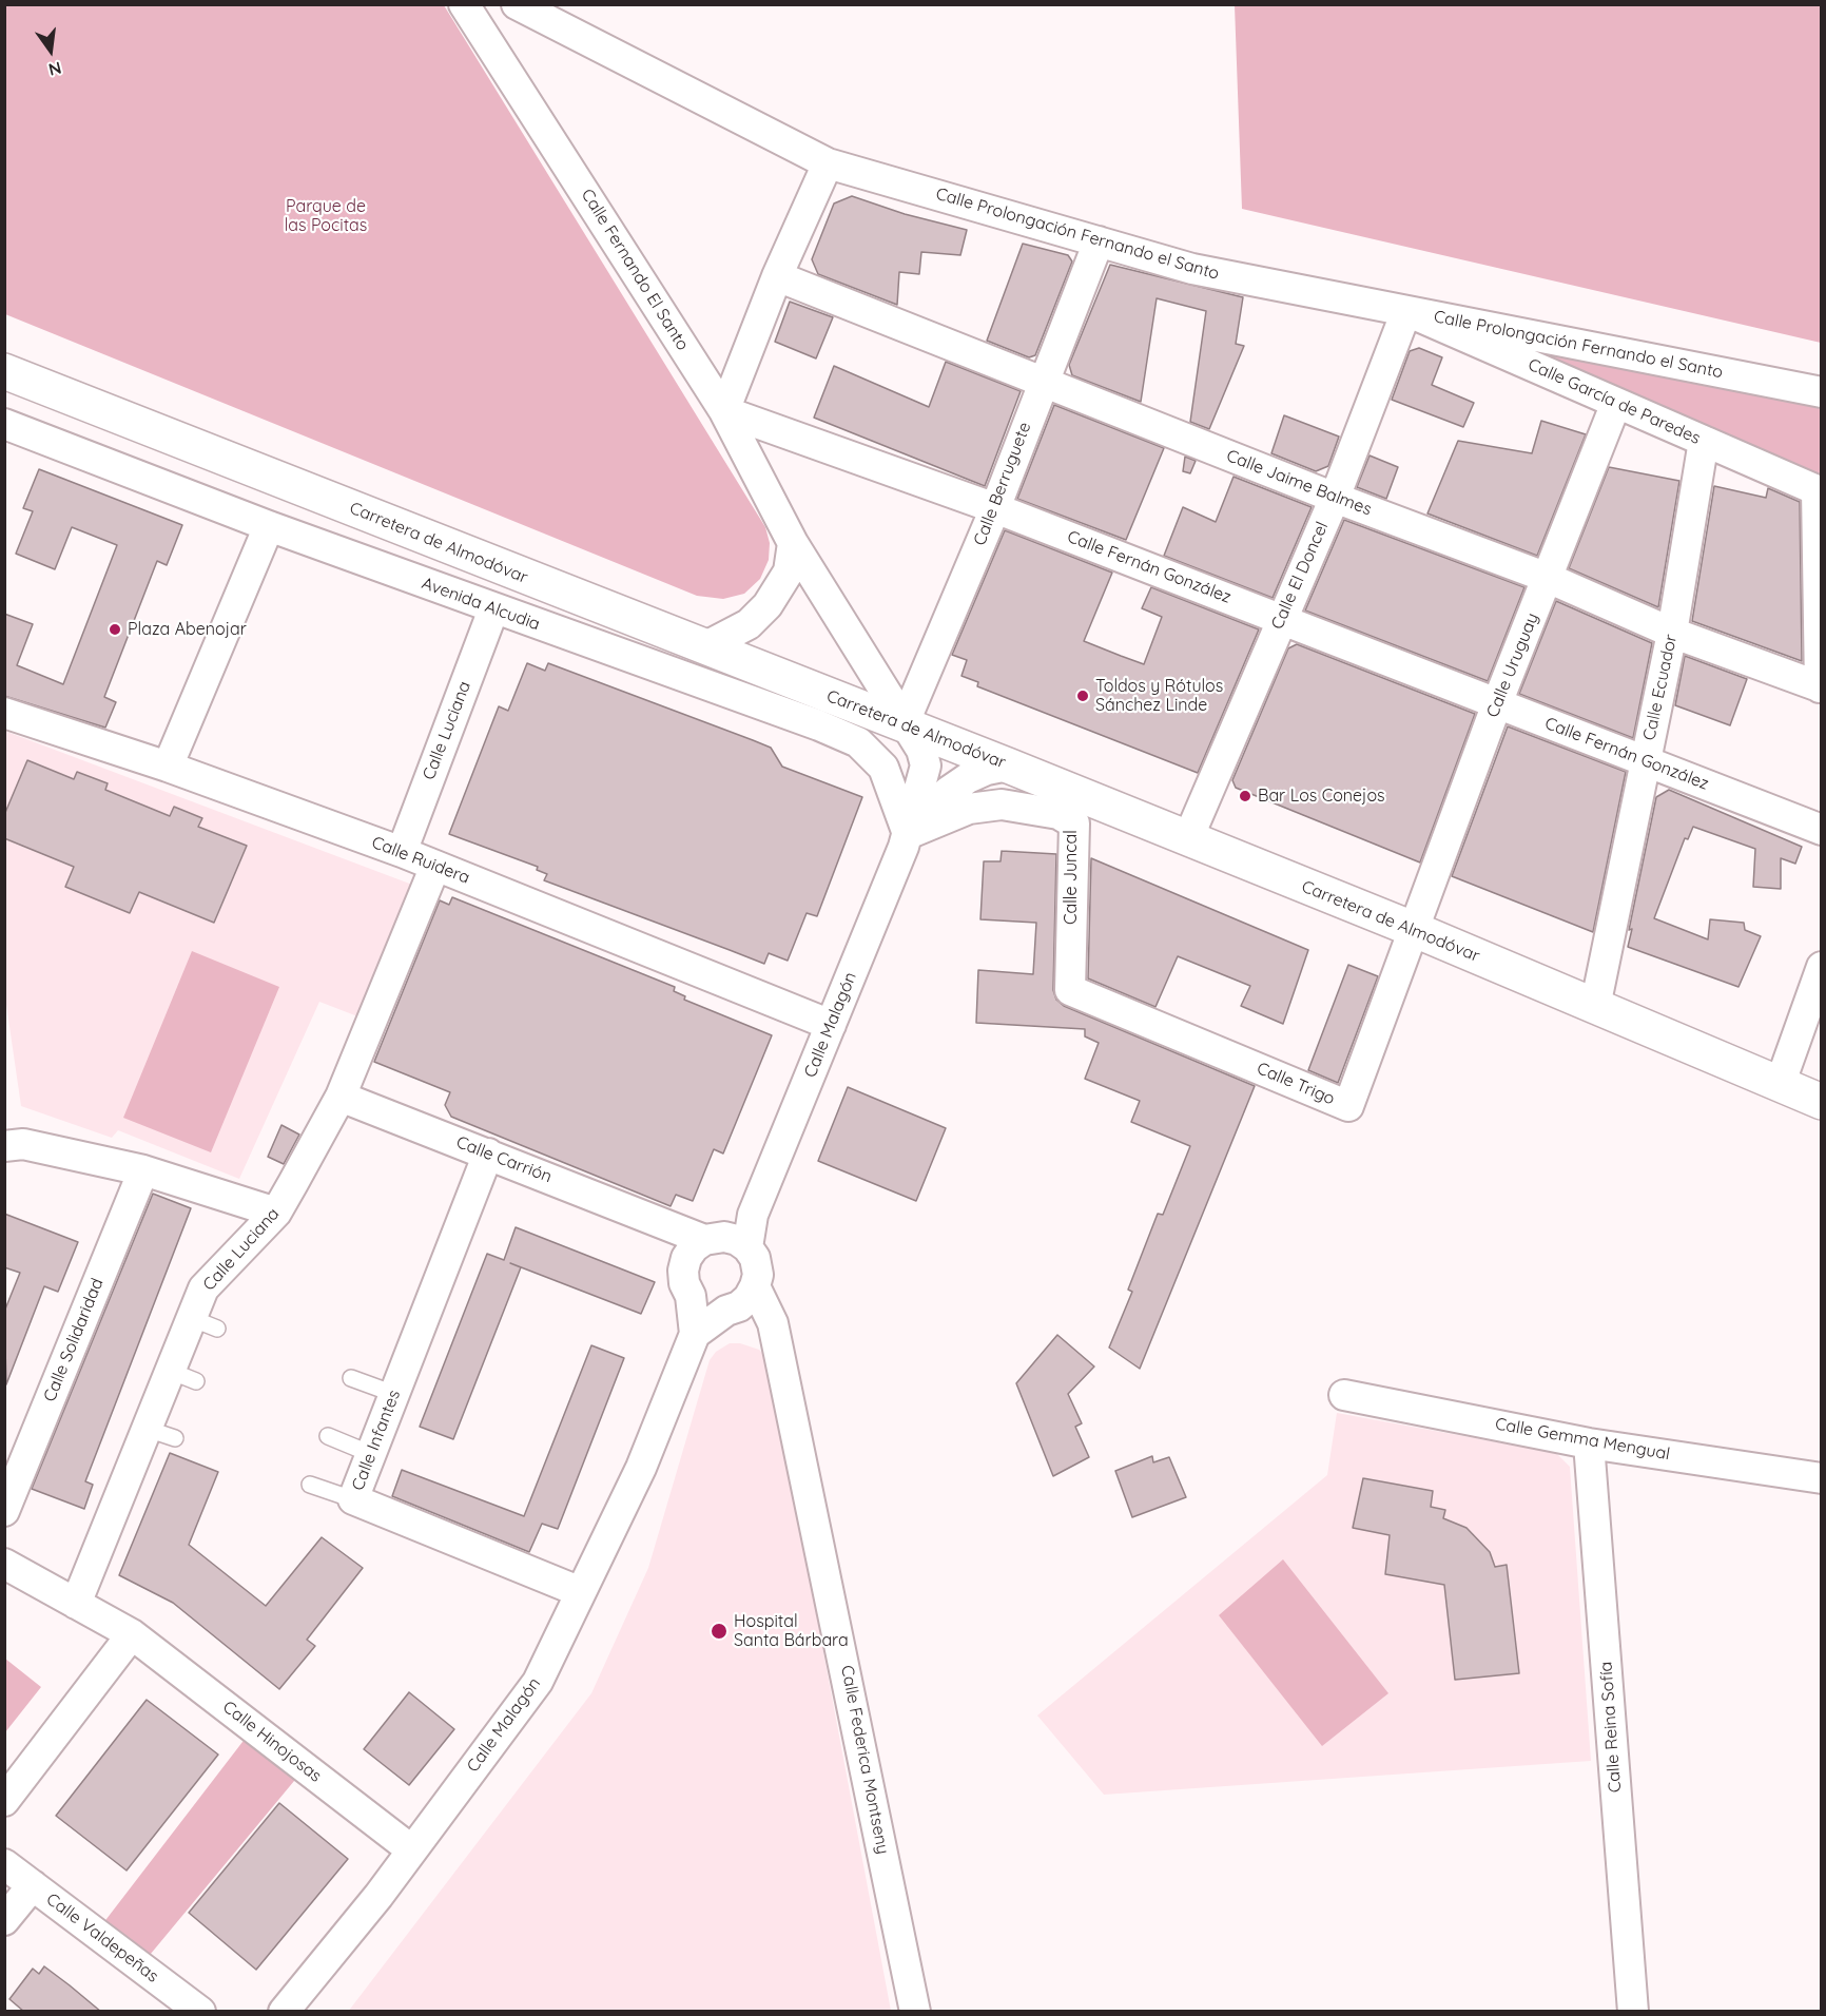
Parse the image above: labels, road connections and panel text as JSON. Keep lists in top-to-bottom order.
{
  "streets": {
    "main road": ["Carretera de Almodóvar"],
    "street": [
      "Calle Prolongación Fernando el Santo",
      "Calle Fernando El Santo",
      "Calle García de Paredes",
      "Calle Jaime Balmes",
      "Calle Berruguete",
      "Calle Fernán González",
      "Calle El Doncel",
      "Avenida Alcudia",
      "Calle Uruguay",
      "Calle Ecuador",
      "Calle Luciana",
      "Calle Ruidera",
      "Calle Juncal",
      "Calle Malagón",
      "Calle Trigo",
      "Calle Carrión",
      "Calle Solidaridad",
      "Calle Gemma Mengual",
      "Calle Infantes",
      "Calle Reina Sofía",
      "Calle Hinojosas",
      "Calle Federica Montseny",
      "Calle Valdepeñas"
    ]
  },
  "crossings": [
    ["Calle Prolongación Fernando el Santo", "Calle García de Paredes"],
    ["Calle Prolongación Fernando el Santo", "Calle Berruguete"],
    ["Calle Prolongación Fernando el Santo", "Calle El Doncel"],
    ["Calle Fernando El Santo", "Calle Berruguete"],
    ["Calle Fernando El Santo", "Carretera de Almodóvar"],
    ["Calle Fernando El Santo", "Calle Fernán González"],
    ["Calle Fernando El Santo", "Calle Malagón"],
    ["Calle García de Paredes", "Calle El Doncel"],
    ["Calle García de Paredes", "Calle Uruguay"],
    ["Calle García de Paredes", "Calle Ecuador"],
    ["Calle Jaime Balmes", "Calle Berruguete"],
    ["Calle Jaime Balmes", "Calle El Doncel"],
    ["Calle Jaime Balmes", "Calle Uruguay"],
    ["Calle Jaime Balmes", "Calle Ecuador"],
    ["Calle Berruguete", "Carretera de Almodóvar"],
    ["Calle Berruguete", "Calle Fernán González"],
    ["Calle Berruguete", "Calle Malagón"],
    ["Carretera de Almodóvar", "Calle El Doncel"],
    ["Carretera de Almodóvar", "Calle Uruguay"],
    ["Carretera de Almodóvar", "Calle Ecuador"],
    ["Carretera de Almodóvar", "Calle Malagón"],
    ["Carretera de Almodóvar", "Calle Trigo"],
    ["Calle Fernán González", "Calle El Doncel"],
    ["Calle Fernán González", "Calle Uruguay"],
    ["Calle Fernán González", "Calle Ecuador"],
    ["Avenida Alcudia", "Calle Luciana"],
    ["Avenida Alcudia", "Calle Juncal"],
    ["Avenida Alcudia", "Calle Malagón"],
    ["Calle Uruguay", "Calle Trigo"],
    ["Calle Luciana", "Calle Ruidera"],
    ["Calle Luciana", "Calle Carrión"],
    ["Calle Luciana", "Calle Hinojosas"],
    ["Calle Ruidera", "Calle Malagón"],
    ["Calle Juncal", "Calle Malagón"],
    ["Calle Juncal", "Calle Trigo"],
    ["Calle Malagón", "Calle Carrión"],
    ["Calle Malagón", "Calle Infantes"],
    ["Calle Malagón", "Calle Hinojosas"],
    ["Calle Malagón", "Calle Federica Montseny"],
    ["Calle Carrión", "Calle Infantes"],
    ["Calle Carrión", "Calle Federica Montseny"],
    ["Calle Gemma Mengual", "Calle Reina Sofía"]
  ],
  "parks": ["Parque de las Pocitas"],
  "places": [
    "Plaza Abenojar",
    "Toldos y Rótulos Sánchez Linde",
    "Bar Los Conejos",
    "Hospital Santa Bárbara"
  ],
  "north": "bottom"
}
